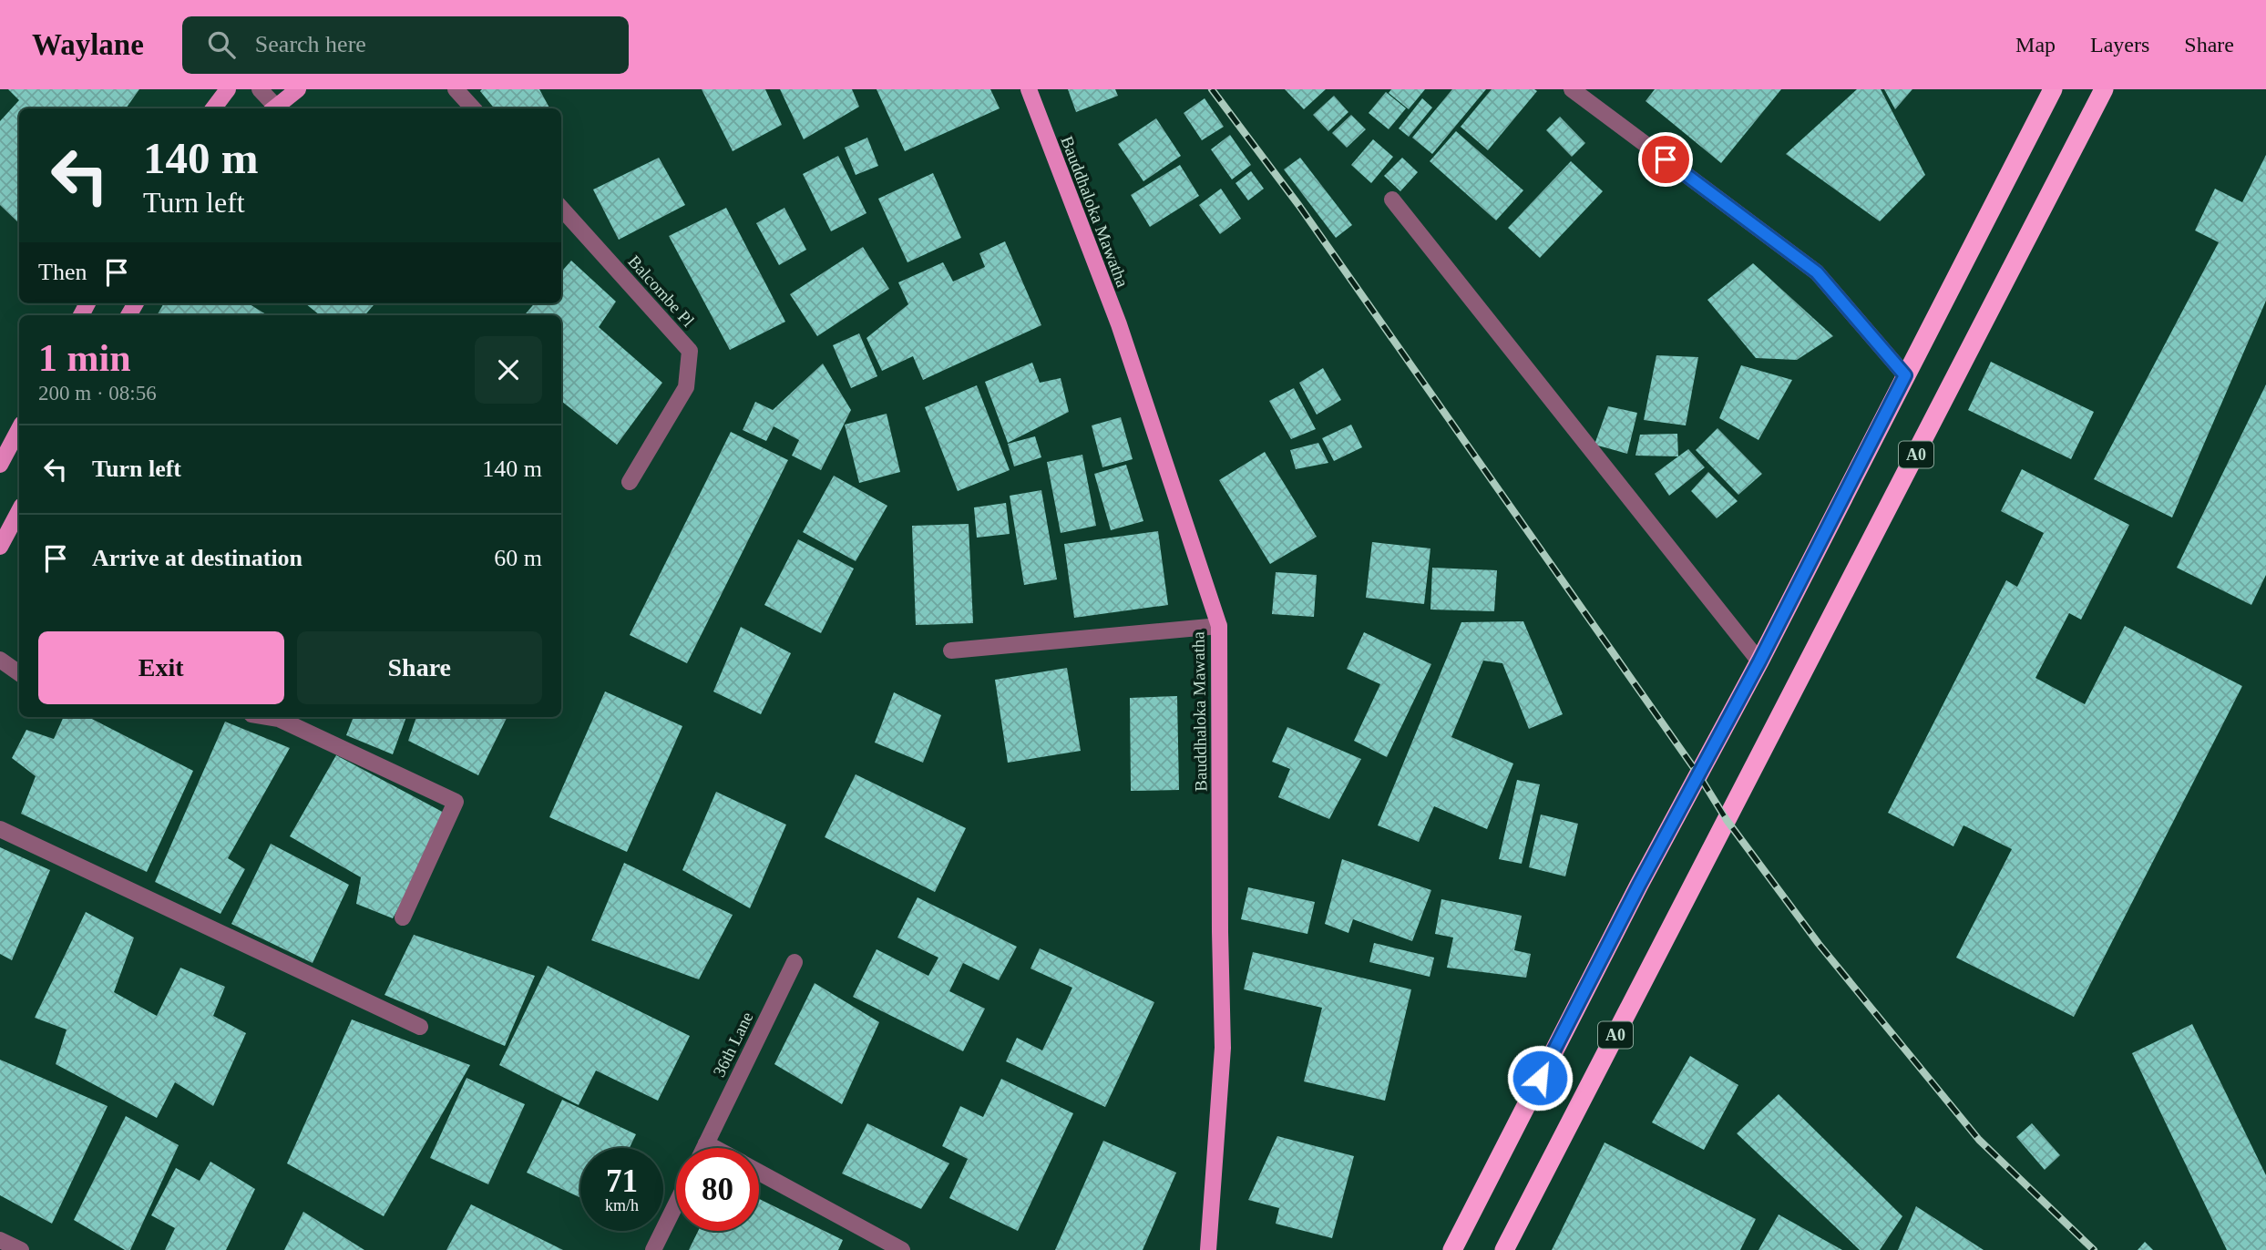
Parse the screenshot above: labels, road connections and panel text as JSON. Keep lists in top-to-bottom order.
{
  "streets": {
    "highway": ["A0"],
    "main road": ["Bauddhaloka Mawatha"],
    "street": ["Balcombe Pl", "36th Lane"]
  },
  "page": {
    "header": "Waylane",
    "search": "Search here",
    "nav": ["Map", "Layers", "Share"],
    "turn": ["140 m", "Turn left"],
    "then": "Then",
    "heading": ["1 min", "200 m · 08:56"],
    "list": [
      {
        "name": "Turn left",
        "value": "140 m"
      },
      {
        "name": "Arrive at destination",
        "value": "60 m"
      }
    ],
    "buttons": ["Exit", "Share"],
    "speed": "71 km/h",
    "limit": "80"
  }
}
